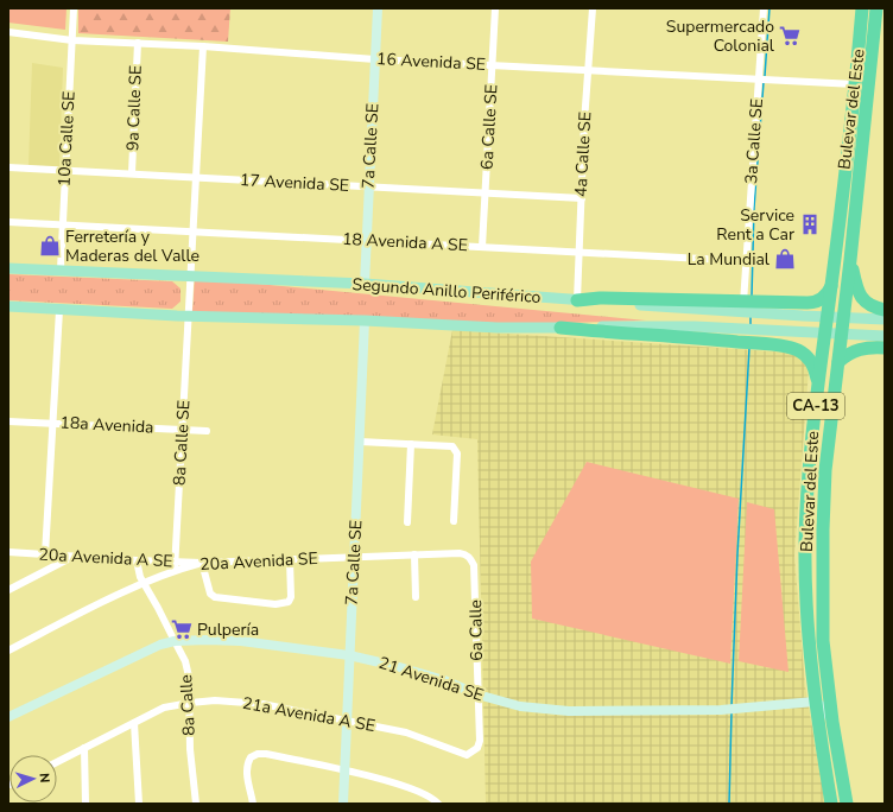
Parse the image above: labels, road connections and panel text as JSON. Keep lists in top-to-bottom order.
{
  "streets": {
    "highway": ["Bulevar del Este", "CA-13"],
    "main road": ["Segundo Anillo Periférico"],
    "street": [
      "16 Avenida SE",
      "9a Calle SE",
      "6a Calle SE",
      "10a Calle SE",
      "3a Calle SE",
      "7a Calle SE",
      "4a Calle SE",
      "17 Avenida SE",
      "18 Avenida A SE",
      "18a Avenida",
      "8a Calle SE",
      "20a Avenida A SE",
      "20a Avenida SE",
      "6a Calle",
      "21 Avenida SE",
      "8a Calle",
      "21a Avenida A SE"
    ]
  },
  "crossings": [
    ["16 Avenida SE", "9a Calle SE"],
    ["16 Avenida SE", "Bulevar del Este"],
    ["16 Avenida SE", "6a Calle SE"],
    ["16 Avenida SE", "10a Calle SE"],
    ["16 Avenida SE", "3a Calle SE"],
    ["16 Avenida SE", "7a Calle SE"],
    ["16 Avenida SE", "4a Calle SE"],
    ["9a Calle SE", "17 Avenida SE"],
    ["Bulevar del Este", "21 Avenida SE"],
    ["6a Calle SE", "17 Avenida SE"],
    ["6a Calle SE", "18 Avenida A SE"],
    ["10a Calle SE", "17 Avenida SE"],
    ["10a Calle SE", "18 Avenida A SE"],
    ["10a Calle SE", "Segundo Anillo Periférico"],
    ["3a Calle SE", "18 Avenida A SE"],
    ["7a Calle SE", "17 Avenida SE"],
    ["7a Calle SE", "18 Avenida A SE"],
    ["7a Calle SE", "Segundo Anillo Periférico"],
    ["7a Calle SE", "20a Avenida SE"],
    ["7a Calle SE", "21 Avenida SE"],
    ["7a Calle SE", "21a Avenida A SE"],
    ["4a Calle SE", "17 Avenida SE"],
    ["4a Calle SE", "18 Avenida A SE"],
    ["4a Calle SE", "Segundo Anillo Periférico"],
    ["Segundo Anillo Periférico", "8a Calle SE"],
    ["18a Avenida", "8a Calle SE"],
    ["8a Calle SE", "20a Avenida A SE"],
    ["8a Calle SE", "20a Avenida SE"],
    ["20a Avenida A SE", "20a Avenida SE"],
    ["20a Avenida A SE", "8a Calle"],
    ["20a Avenida SE", "6a Calle"],
    ["20a Avenida SE", "8a Calle"],
    ["6a Calle", "21 Avenida SE"],
    ["6a Calle", "21a Avenida A SE"],
    ["21 Avenida SE", "8a Calle"],
    ["8a Calle", "21a Avenida A SE"]
  ],
  "places": {
    "supermarket": ["Supermercado Colonial", "Pulpería"],
    "building": ["Service Rent a Car"],
    "shop": ["Ferretería y Maderas del Valle", "La Mundial"]
  },
  "north": "right"
}
